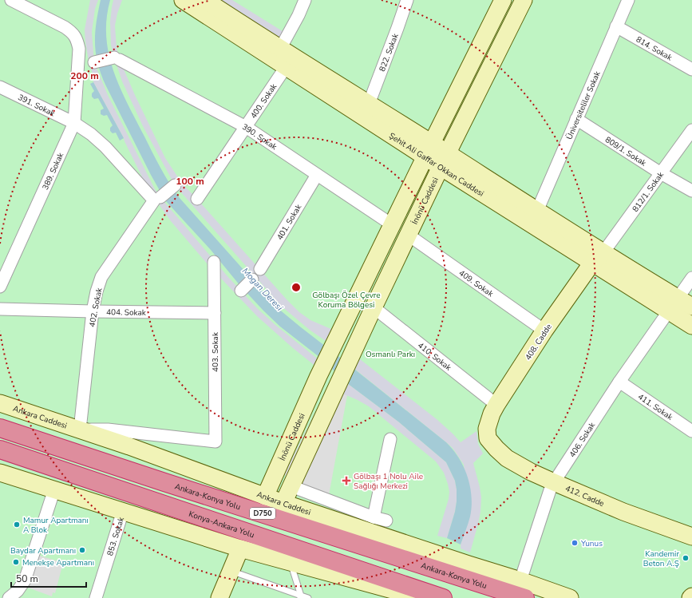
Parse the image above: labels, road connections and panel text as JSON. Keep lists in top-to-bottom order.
{
  "streets": {
    "highway": ["Ankara-Konya Yolu", "D750", "Konya-Ankara Yolu"],
    "street": [
      "814. Sokak",
      "822. Sokak",
      "400. Sokak",
      "391. Sokak",
      "Üniversiteliler Sokak",
      "390. Sokak",
      "809/1. Sokak",
      "Şehit Ali Gaffar Okkan Caddesi",
      "389. Sokak",
      "812/1. Sokak",
      "İnönü Caddesi",
      "401. Sokak",
      "409. Sokak",
      "402. Sokak",
      "404. Sokak",
      "408. Cadde",
      "403. Sokak",
      "410. Sokak",
      "411. Sokak",
      "Ankara Caddesi",
      "406. Sokak",
      "412. Cadde",
      "853. Sokak"
    ]
  },
  "crossings": [
    ["814. Sokak", "Üniversiteliler Sokak"],
    ["822. Sokak", "Şehit Ali Gaffar Okkan Caddesi"],
    ["400. Sokak", "390. Sokak"],
    ["400. Sokak", "Şehit Ali Gaffar Okkan Caddesi"],
    ["391. Sokak", "389. Sokak"],
    ["391. Sokak", "402. Sokak"],
    ["Üniversiteliler Sokak", "809/1. Sokak"],
    ["Üniversiteliler Sokak", "Şehit Ali Gaffar Okkan Caddesi"],
    ["390. Sokak", "İnönü Caddesi"],
    ["390. Sokak", "401. Sokak"],
    ["809/1. Sokak", "812/1. Sokak"],
    ["Şehit Ali Gaffar Okkan Caddesi", "812/1. Sokak"],
    ["Şehit Ali Gaffar Okkan Caddesi", "İnönü Caddesi"],
    ["Şehit Ali Gaffar Okkan Caddesi", "408. Cadde"],
    ["Şehit Ali Gaffar Okkan Caddesi", "406. Sokak"],
    ["812/1. Sokak", "408. Cadde"],
    ["İnönü Caddesi", "409. Sokak"],
    ["İnönü Caddesi", "410. Sokak"],
    ["İnönü Caddesi", "Ankara Caddesi"],
    ["İnönü Caddesi", "Ankara-Konya Yolu"],
    ["409. Sokak", "408. Cadde"],
    ["402. Sokak", "404. Sokak"],
    ["402. Sokak", "403. Sokak"],
    ["402. Sokak", "Ankara Caddesi"],
    ["404. Sokak", "403. Sokak"],
    ["408. Cadde", "410. Sokak"],
    ["408. Cadde", "412. Cadde"],
    ["403. Sokak", "Ankara Caddesi"],
    ["411. Sokak", "406. Sokak"],
    ["Ankara Caddesi", "406. Sokak"],
    ["Ankara Caddesi", "Ankara-Konya Yolu"],
    ["406. Sokak", "412. Cadde"]
  ],
  "water": ["Mogan Deresi"],
  "parks": ["Gölbaşı Özel Çevre Koruma Bölgesi", "Osmanlı Parkı"],
  "places": {
    "health": ["Gölbaşı 1 Nolu Aile Sağlığı Merkezi"],
    "other": [
      "Mamur Apartmanı A Blok",
      "Yunus",
      "Baydar Apartmanı",
      "Kandemir Beton A.Ş",
      "Menekşe Apartmanı"
    ]
  },
  "scale_bar": "50 m",
  "rings": ["200 m", "100 m"]
}
